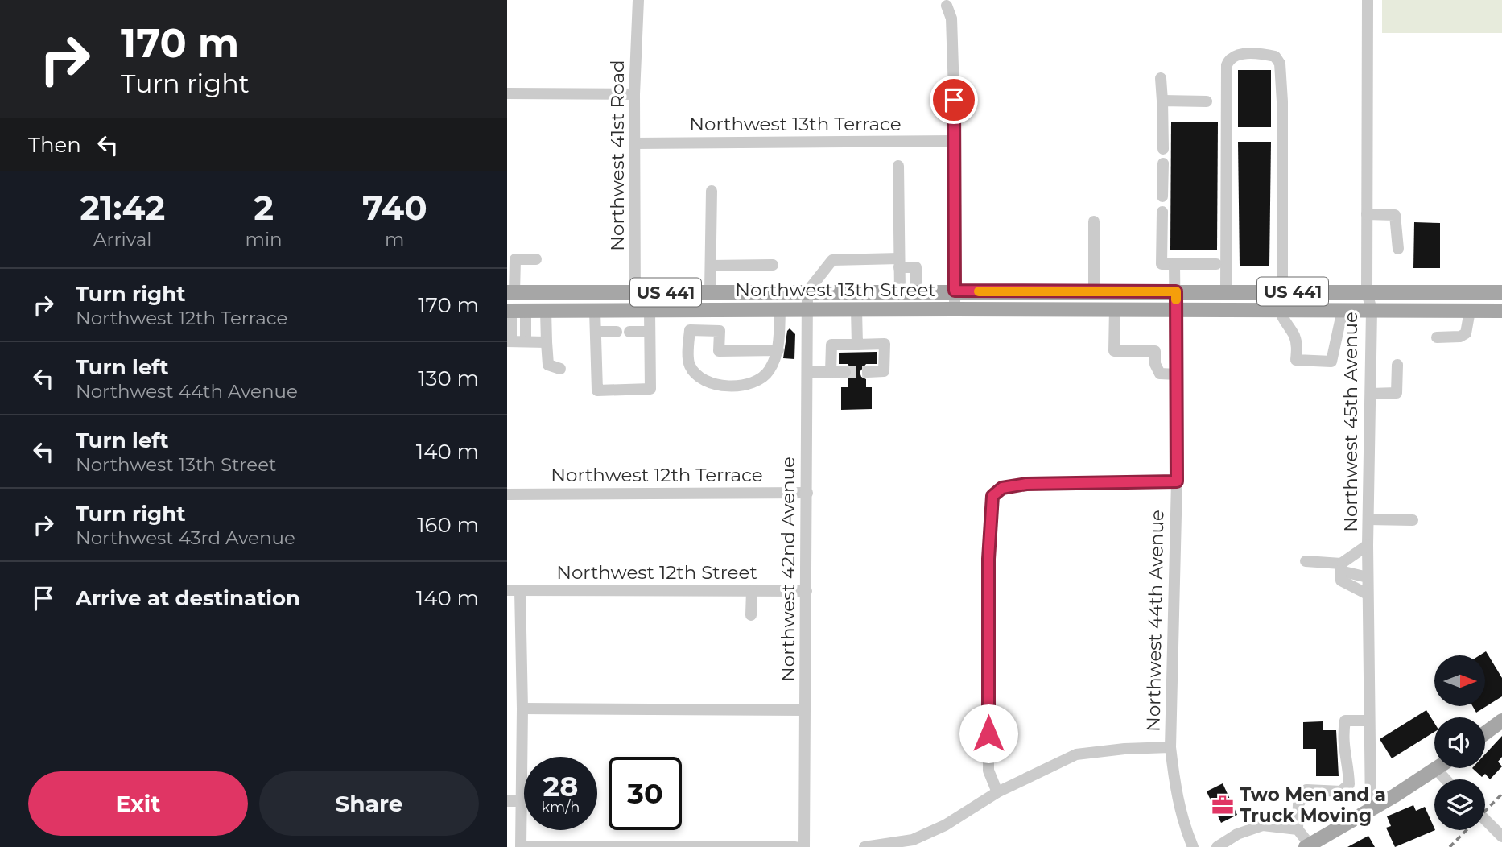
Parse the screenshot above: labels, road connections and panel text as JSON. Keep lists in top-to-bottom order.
{
  "streets": {
    "main road": ["Northwest 13th Street", "US 441"],
    "street": [
      "Northwest 13th Terrace",
      "Northwest 41st Road",
      "Northwest 45th Avenue",
      "Northwest 12th Terrace",
      "Northwest 42nd Avenue",
      "Northwest 12th Street",
      "Northwest 44th Avenue"
    ]
  },
  "crossings": [
    ["Northwest 13th Terrace", "Northwest 41st Road"],
    ["Northwest 41st Road", "Northwest 13th Street"],
    ["Northwest 13th Street", "Northwest 45th Avenue"],
    ["Northwest 13th Street", "Northwest 42nd Avenue"],
    ["Northwest 13th Street", "Northwest 44th Avenue"],
    ["Northwest 12th Terrace", "Northwest 42nd Avenue"],
    ["Northwest 42nd Avenue", "Northwest 12th Street"]
  ],
  "places": {
    "office": ["Two Men and a Truck Moving"]
  },
  "north": "right",
  "page": {
    "turn": ["170 m", "Turn right"],
    "then": "Then",
    "eta": [
      "21:42",
      "Arrival",
      "2",
      "min",
      "740",
      "m"
    ],
    "list": [
      {
        "name": "Turn right",
        "note": "Northwest 12th Terrace",
        "value": "170 m"
      },
      {
        "name": "Turn left",
        "note": "Northwest 44th Avenue",
        "value": "130 m"
      },
      {
        "name": "Turn left",
        "note": "Northwest 13th Street",
        "value": "140 m"
      },
      {
        "name": "Turn right",
        "note": "Northwest 43rd Avenue",
        "value": "160 m"
      },
      {
        "name": "Arrive at destination",
        "value": "140 m"
      }
    ],
    "speed": "28 km/h",
    "limit": "30",
    "buttons": ["Exit", "Share"]
  }
}
